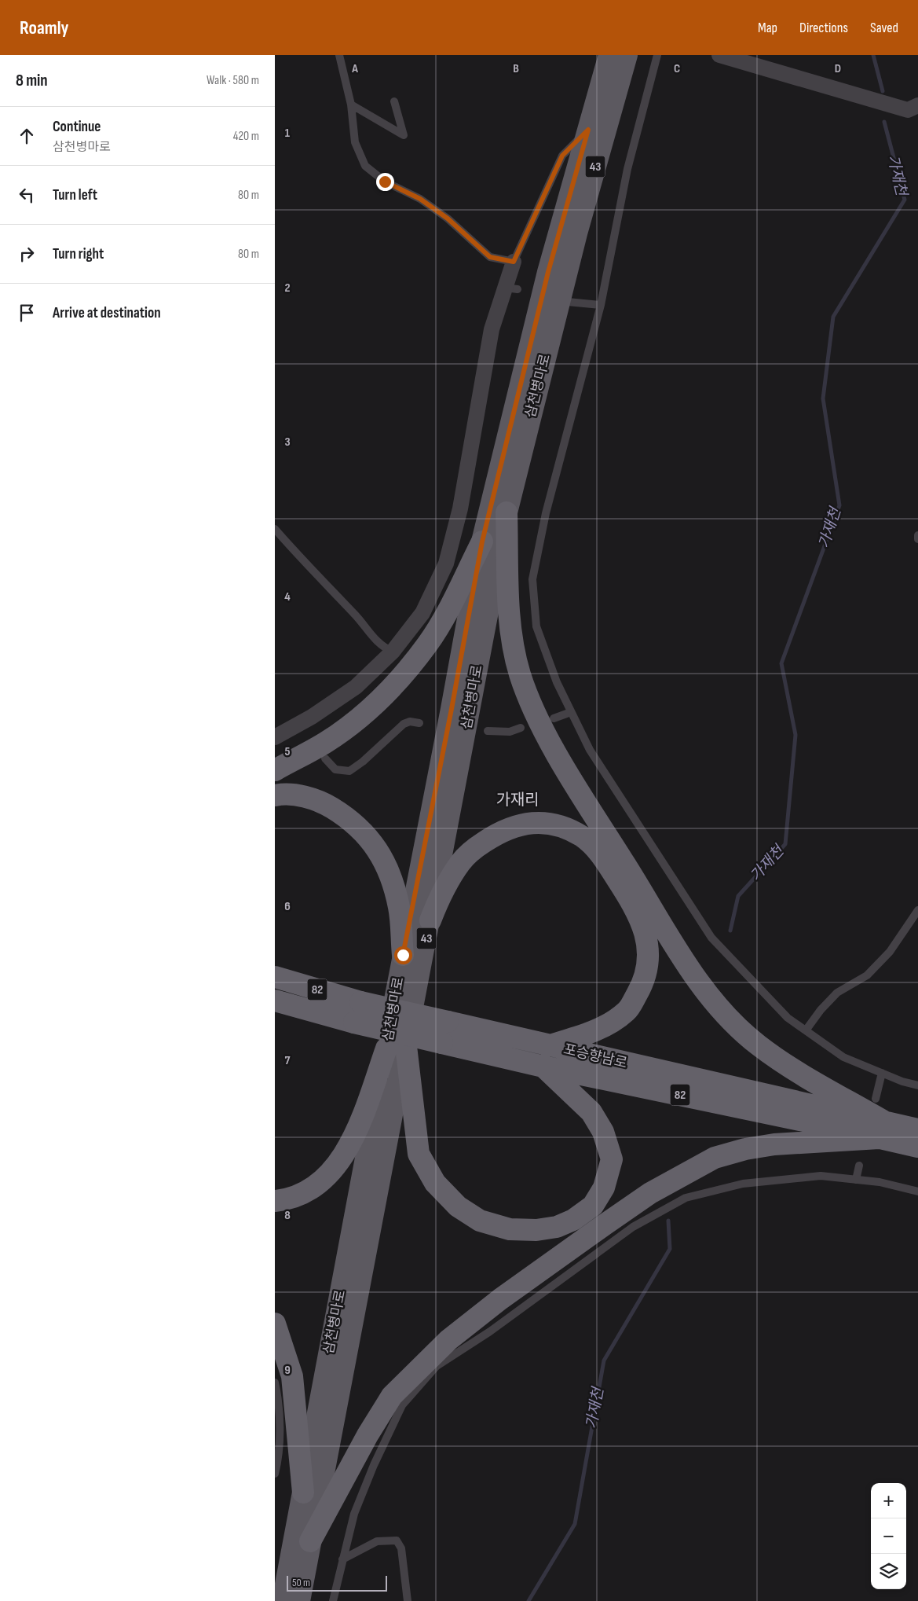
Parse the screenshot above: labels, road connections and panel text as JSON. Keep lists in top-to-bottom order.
{
  "streets": {
    "highway": ["82", "포승향남로"],
    "main road": ["43", "삼천병마로"]
  },
  "districts": ["가재리"],
  "water": ["가재천"],
  "scale_bar": "50 m",
  "page": {
    "header": "Roamly",
    "nav": ["Map", "Directions", "Saved"],
    "heading": ["8 min", "Walk · 580 m"],
    "list": [
      ["Continue", "삼천병마로", "420 m"],
      ["Turn left", "80 m"],
      ["Turn right", "80 m"],
      "Arrive at destination"
    ],
    "map_buttons": ["+", "−"],
    "scale": "50 m"
  },
  "grid": {
    "columns": [
      "A",
      "B",
      "C",
      "D"
    ],
    "rows": [
      "1",
      "2",
      "3",
      "4",
      "5",
      "6",
      "7",
      "8",
      "9"
    ]
  }
}
